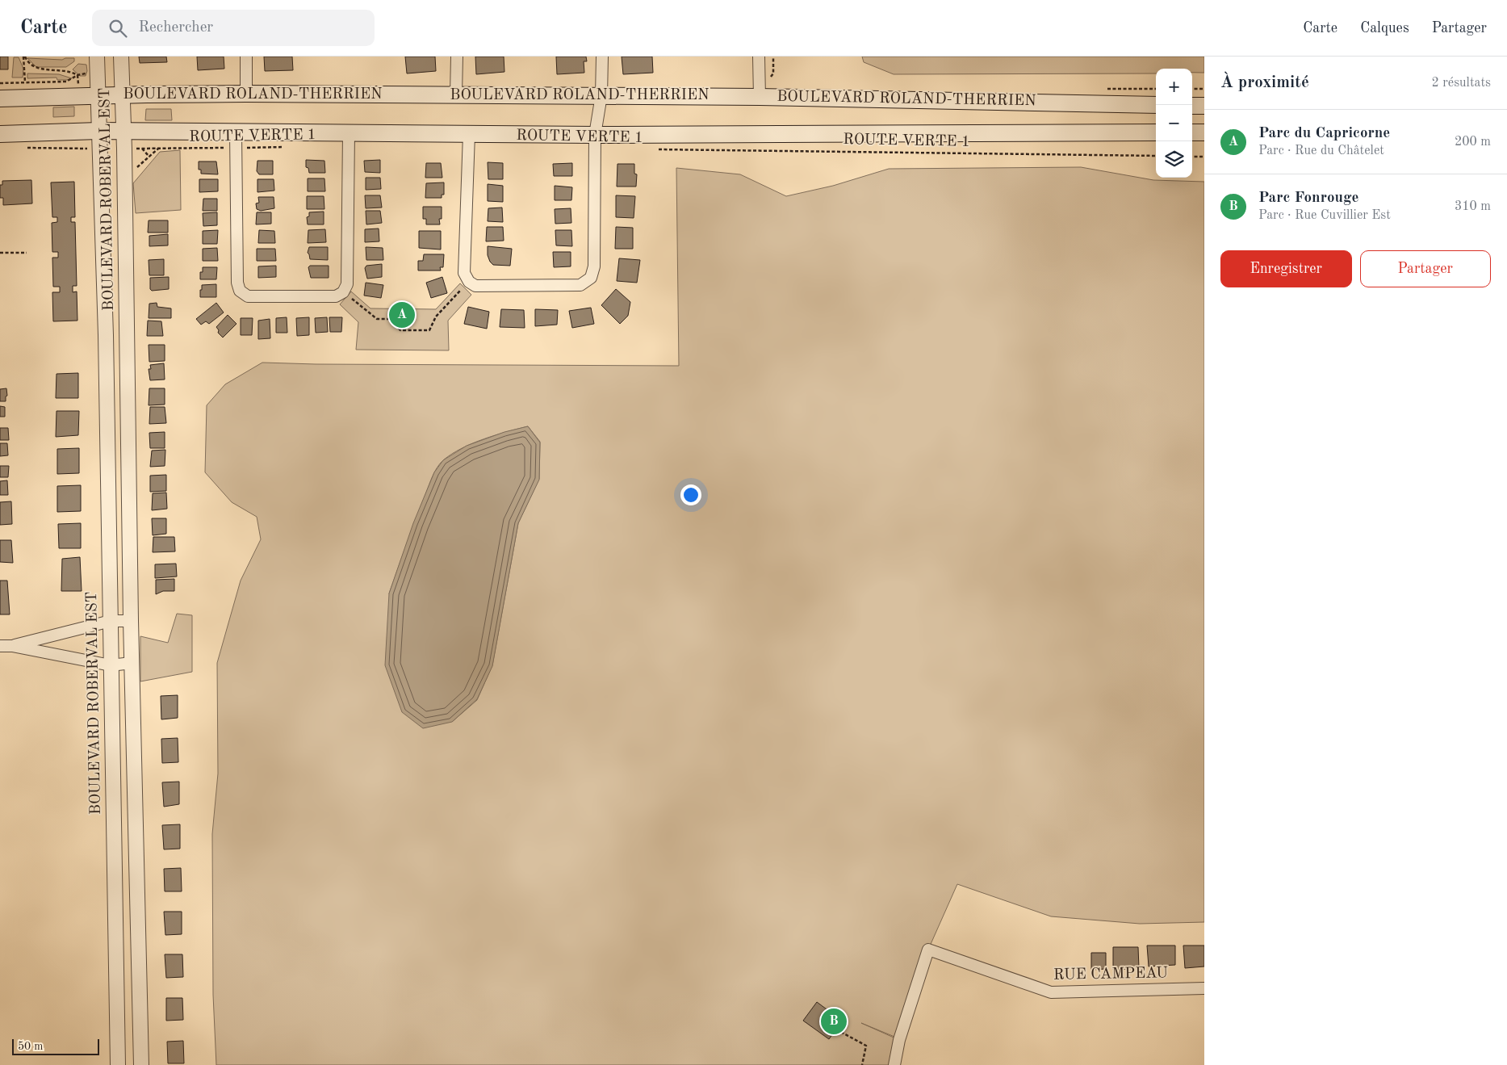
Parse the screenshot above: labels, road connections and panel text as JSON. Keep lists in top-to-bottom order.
{
  "streets": {
    "main road": ["BOULEVARD ROLAND-THERRIEN"],
    "street": ["BOULEVARD ROBERVAL EST", "RUE CAMPEAU"],
    "path": ["ROUTE VERTE 1"]
  },
  "crossings": [
    ["BOULEVARD ROLAND-THERRIEN", "ROUTE VERTE 1"],
    ["BOULEVARD ROLAND-THERRIEN", "BOULEVARD ROBERVAL EST"],
    ["ROUTE VERTE 1", "BOULEVARD ROBERVAL EST"]
  ],
  "scale_bar": "50 m",
  "page": {
    "header": "Carte",
    "search": "Rechercher",
    "nav": ["Carte", "Calques", "Partager"],
    "heading": ["À proximité", "2 résultats"],
    "map_buttons": ["+", "−"],
    "list": [
      {
        "mark": "A",
        "name": "Parc du Capricorne",
        "note": "Parc · Rue du Châtelet",
        "value": "200 m"
      },
      {
        "mark": "B",
        "name": "Parc Fonrouge",
        "note": "Parc · Rue Cuvillier Est",
        "value": "310 m"
      }
    ],
    "buttons": ["Enregistrer", "Partager"],
    "pins": ["A", "B"],
    "scale": "50 m"
  }
}
